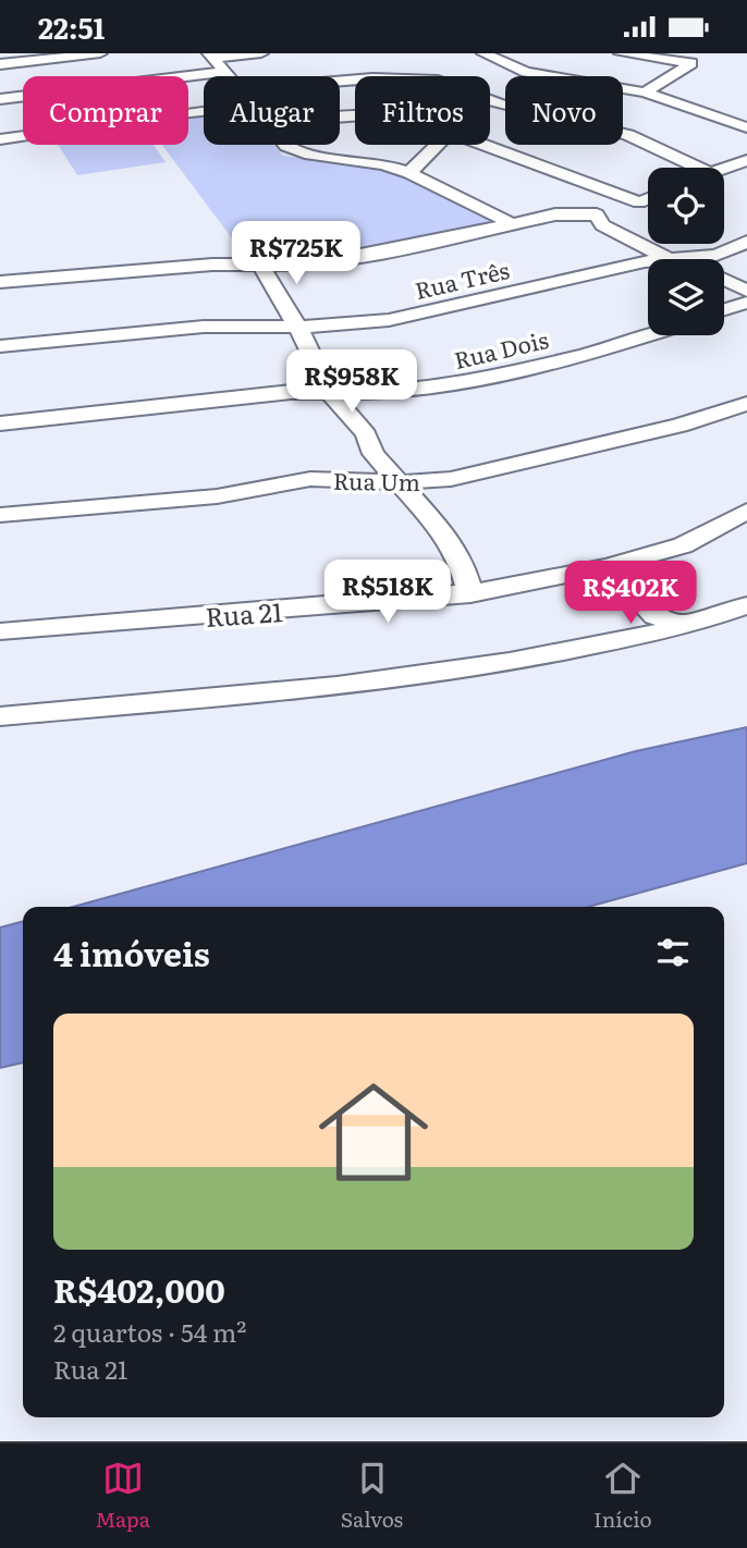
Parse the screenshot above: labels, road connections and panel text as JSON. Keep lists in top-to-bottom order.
{
  "streets": {
    "street": [
      "Rua Três",
      "Rua Dois",
      "Rua Um",
      "Rua 21"
    ]
  },
  "page": {
    "status": "22:51",
    "chip": [
      "Comprar",
      "Alugar",
      "Filtros",
      "Novo"
    ],
    "price": [
      "R$725K",
      "R$958K",
      "R$518K",
      "R$402K"
    ],
    "heading": "4 imóveis",
    "list": [
      {
        "name": "R$402,000",
        "note": "2 quartos · 54 m² · Rua 21"
      }
    ],
    "tabs": ["Mapa", "Salvos", "Início"]
  }
}
